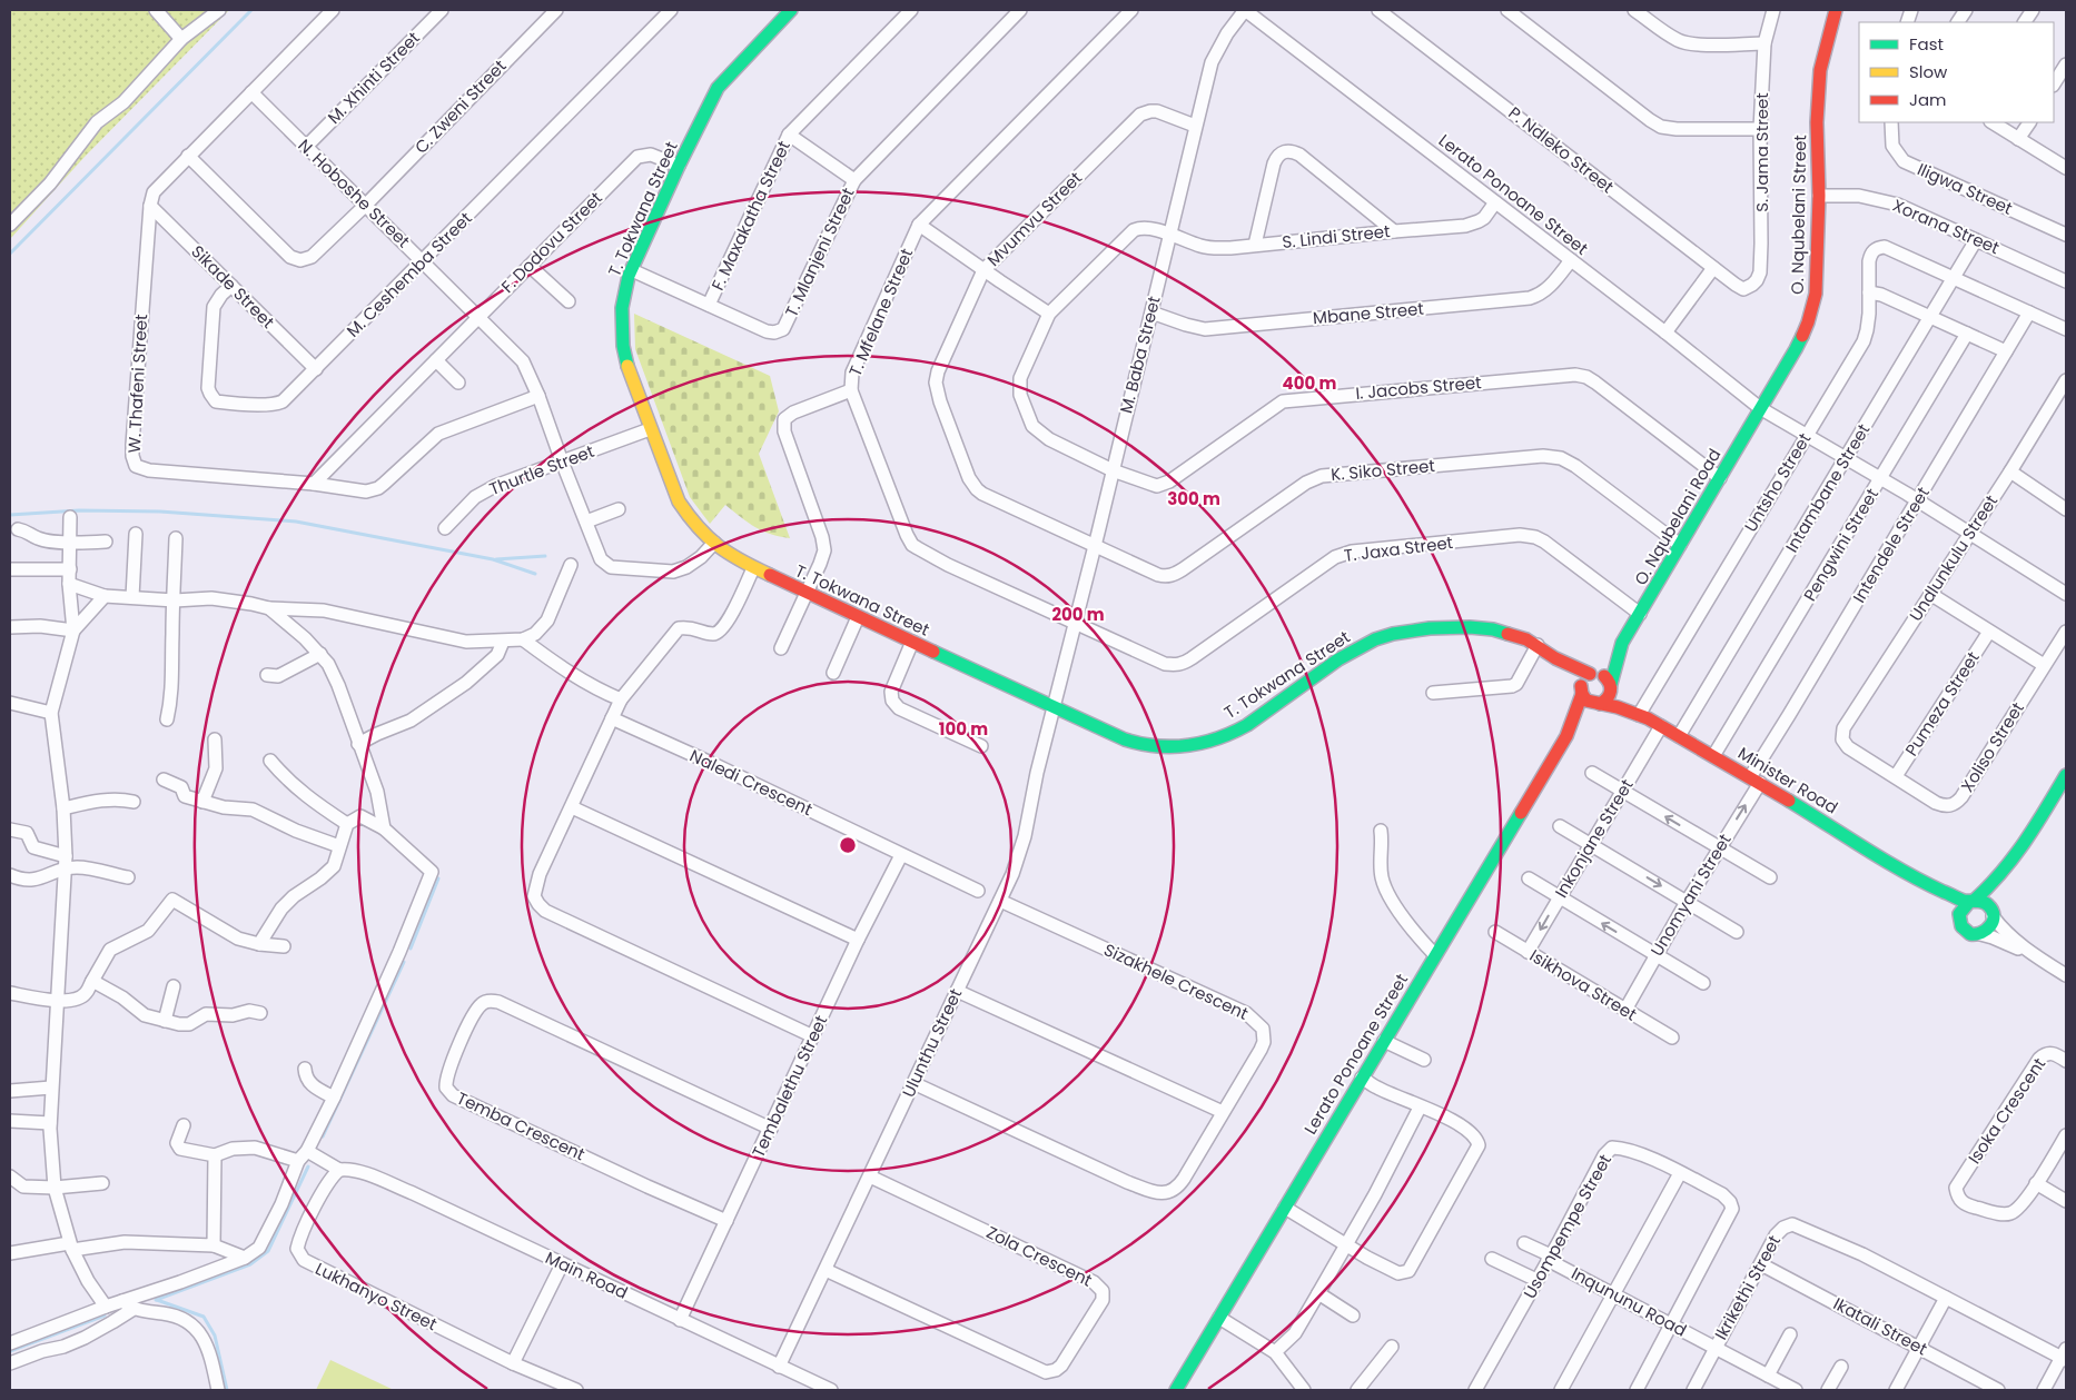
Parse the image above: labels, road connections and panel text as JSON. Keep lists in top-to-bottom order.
{
  "streets": {
    "street": [
      "M. Xhinti Street",
      "C. Zweni Street",
      "P. Ndleko Street",
      "S. Jama Street",
      "Iligwa Street",
      "N. Hoboshe Street",
      "Lerato Ponoane Street",
      "T. Tokwana Street",
      "O. Nqubelani Street",
      "F. Maxakatha Street",
      "Mvumvu Street",
      "Xorana Street",
      "S. Lindi Street",
      "F. Dodovu Street",
      "T. Mlanjeni Street",
      "M. Ceshemba Street",
      "Sikade Street",
      "T. Mfelane Street",
      "Mbane Street",
      "M. Baba Street",
      "W. Thafeni Street",
      "I. Jacobs Street",
      "Thurtle Street",
      "K. Siko Street",
      "Untsho Street",
      "Intambane Street",
      "O. Nqubelani Road",
      "Pengwini Street",
      "Intendele Street",
      "T. Jaxa Street",
      "Undlunkulu Street",
      "Pumeza Street",
      "Xoliso Street",
      "Minister Road",
      "Naledi Crescent",
      "Inkonjane Street",
      "Unomyani Street",
      "Sizakhele Crescent",
      "Isikhova Street",
      "Ulunthu Street",
      "Tembalethu Street",
      "Isoka Crescent",
      "Temba Crescent",
      "Usompempe Street",
      "Zola Crescent",
      "Main Road",
      "Ikrikethi Street",
      "Lukhanyo Street",
      "Inqununu Road",
      "Ikatali Street"
    ]
  },
  "crossings": [
    ["M. Xhinti Street", "N. Hoboshe Street"],
    ["C. Zweni Street", "N. Hoboshe Street"],
    ["C. Zweni Street", "W. Thafeni Street"],
    ["P. Ndleko Street", "S. Jama Street"],
    ["N. Hoboshe Street", "T. Tokwana Street"],
    ["N. Hoboshe Street", "F. Dodovu Street"],
    ["N. Hoboshe Street", "M. Ceshemba Street"],
    ["N. Hoboshe Street", "W. Thafeni Street"],
    ["N. Hoboshe Street", "Thurtle Street"],
    ["Lerato Ponoane Street", "T. Tokwana Street"],
    ["Lerato Ponoane Street", "O. Nqubelani Street"],
    ["Lerato Ponoane Street", "S. Lindi Street"],
    ["Lerato Ponoane Street", "Mbane Street"],
    ["Lerato Ponoane Street", "M. Baba Street"],
    ["Lerato Ponoane Street", "Untsho Street"],
    ["Lerato Ponoane Street", "Intambane Street"],
    ["Lerato Ponoane Street", "O. Nqubelani Road"],
    ["Lerato Ponoane Street", "Pengwini Street"],
    ["Lerato Ponoane Street", "Intendele Street"],
    ["Lerato Ponoane Street", "Undlunkulu Street"],
    ["Lerato Ponoane Street", "Minister Road"],
    ["T. Tokwana Street", "F. Dodovu Street"],
    ["T. Tokwana Street", "T. Mlanjeni Street"],
    ["T. Tokwana Street", "M. Baba Street"],
    ["T. Tokwana Street", "Thurtle Street"],
    ["T. Tokwana Street", "O. Nqubelani Road"],
    ["T. Tokwana Street", "Minister Road"],
    ["T. Tokwana Street", "Ulunthu Street"],
    ["O. Nqubelani Street", "Xorana Street"],
    ["O. Nqubelani Street", "O. Nqubelani Road"],
    ["F. Maxakatha Street", "T. Mlanjeni Street"],
    ["Mvumvu Street", "M. Baba Street"],
    ["Mvumvu Street", "K. Siko Street"],
    ["Xorana Street", "Intambane Street"],
    ["S. Lindi Street", "M. Baba Street"],
    ["F. Dodovu Street", "W. Thafeni Street"],
    ["M. Ceshemba Street", "Sikade Street"],
    ["Sikade Street", "W. Thafeni Street"],
    ["T. Mfelane Street", "M. Baba Street"],
    ["T. Mfelane Street", "T. Jaxa Street"],
    ["Mbane Street", "M. Baba Street"],
    ["M. Baba Street", "I. Jacobs Street"],
    ["M. Baba Street", "K. Siko Street"],
    ["M. Baba Street", "T. Jaxa Street"],
    ["M. Baba Street", "Ulunthu Street"],
    ["I. Jacobs Street", "O. Nqubelani Road"],
    ["K. Siko Street", "O. Nqubelani Road"],
    ["Untsho Street", "Intambane Street"],
    ["Untsho Street", "Minister Road"],
    ["Intambane Street", "Minister Road"],
    ["O. Nqubelani Road", "T. Jaxa Street"],
    ["O. Nqubelani Road", "Minister Road"],
    ["Pengwini Street", "Minister Road"],
    ["Intendele Street", "Minister Road"],
    ["Intendele Street", "Unomyani Street"],
    ["Undlunkulu Street", "Xoliso Street"],
    ["Pumeza Street", "Xoliso Street"],
    ["Minister Road", "Inkonjane Street"],
    ["Minister Road", "Unomyani Street"],
    ["Naledi Crescent", "Tembalethu Street"],
    ["Inkonjane Street", "Isikhova Street"],
    ["Unomyani Street", "Isikhova Street"],
    ["Sizakhele Crescent", "Ulunthu Street"],
    ["Ulunthu Street", "Zola Crescent"],
    ["Ulunthu Street", "Main Road"],
    ["Tembalethu Street", "Temba Crescent"],
    ["Tembalethu Street", "Main Road"],
    ["Usompempe Street", "Inqununu Road"],
    ["Main Road", "Lukhanyo Street"],
    ["Ikrikethi Street", "Inqununu Road"],
    ["Ikrikethi Street", "Ikatali Street"]
  ],
  "legend": ["Fast", "Slow", "Jam"],
  "rings": [
    "400 m",
    "300 m",
    "200 m",
    "100 m"
  ]
}
